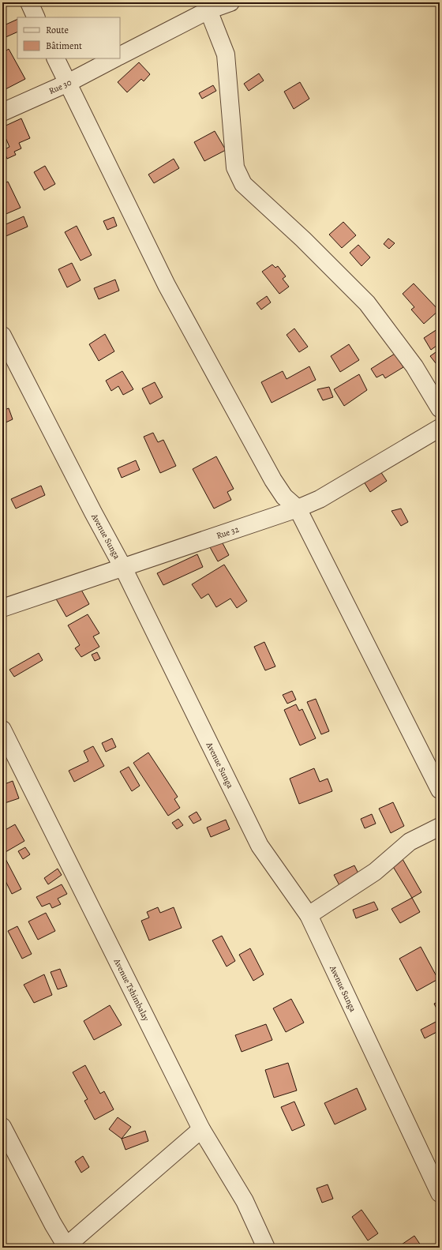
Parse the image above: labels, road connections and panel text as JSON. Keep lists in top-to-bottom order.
{
  "streets": {
    "street": [
      "Rue 30",
      "Rue 32",
      "Avenue Sunga",
      "Avenue Tshimbalay"
    ]
  },
  "crossings": [
    ["Rue 32", "Avenue Sunga"]
  ],
  "legend": ["Route", "Bâtiment"]
}
